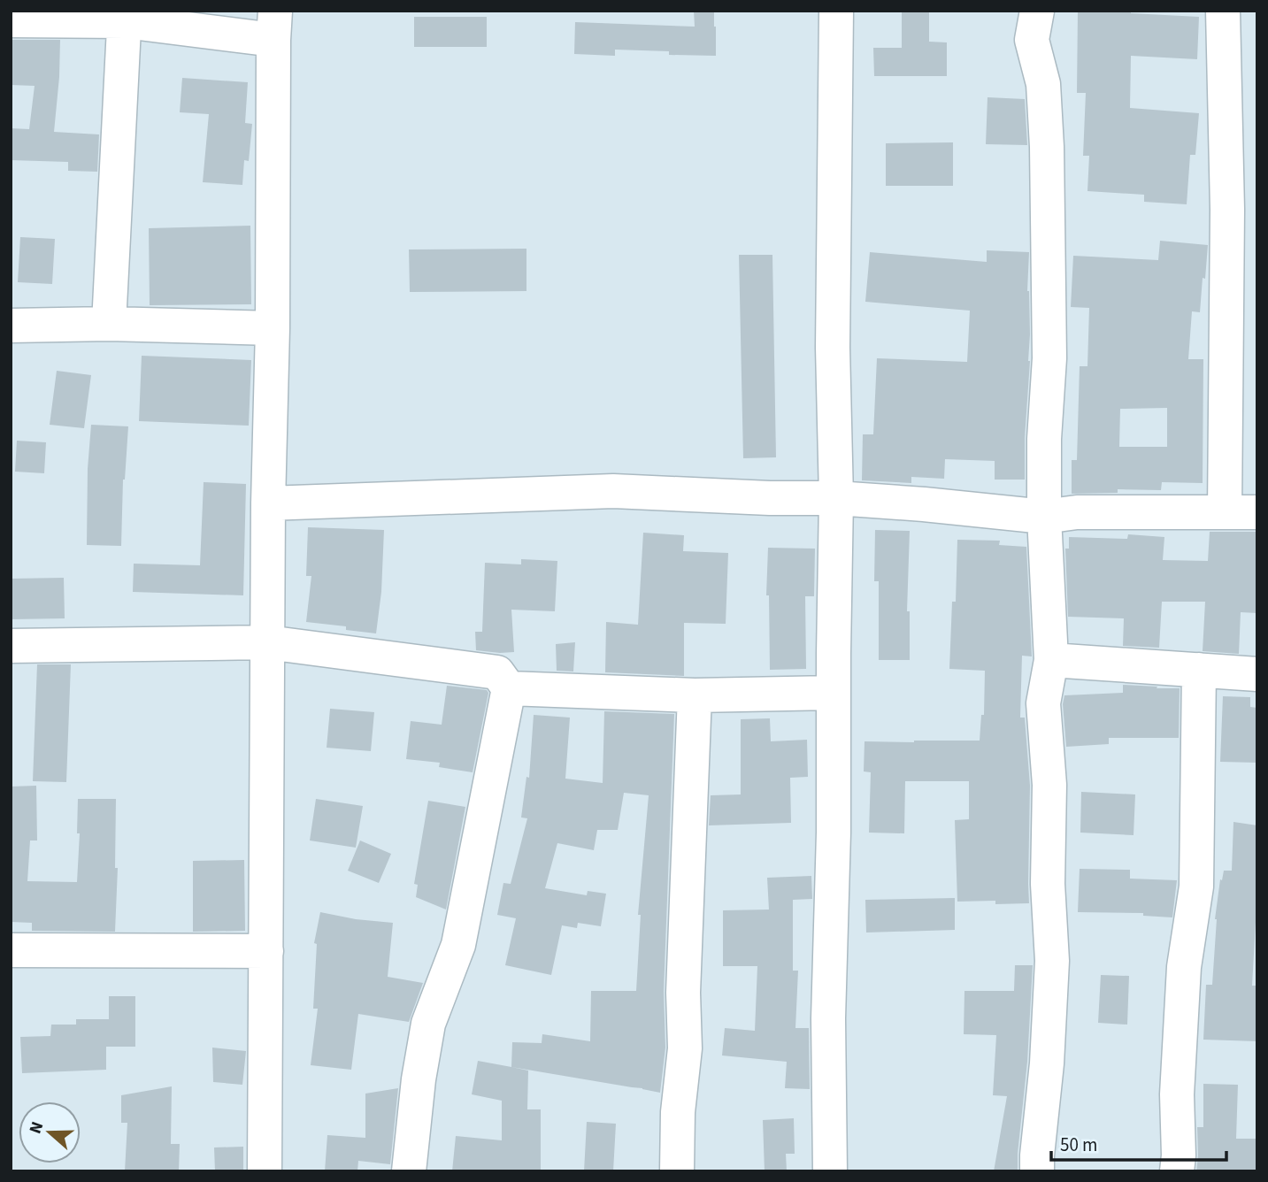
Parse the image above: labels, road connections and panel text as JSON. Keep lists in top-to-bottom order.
{
  "scale_bar": "50 m",
  "north": "left"
}
